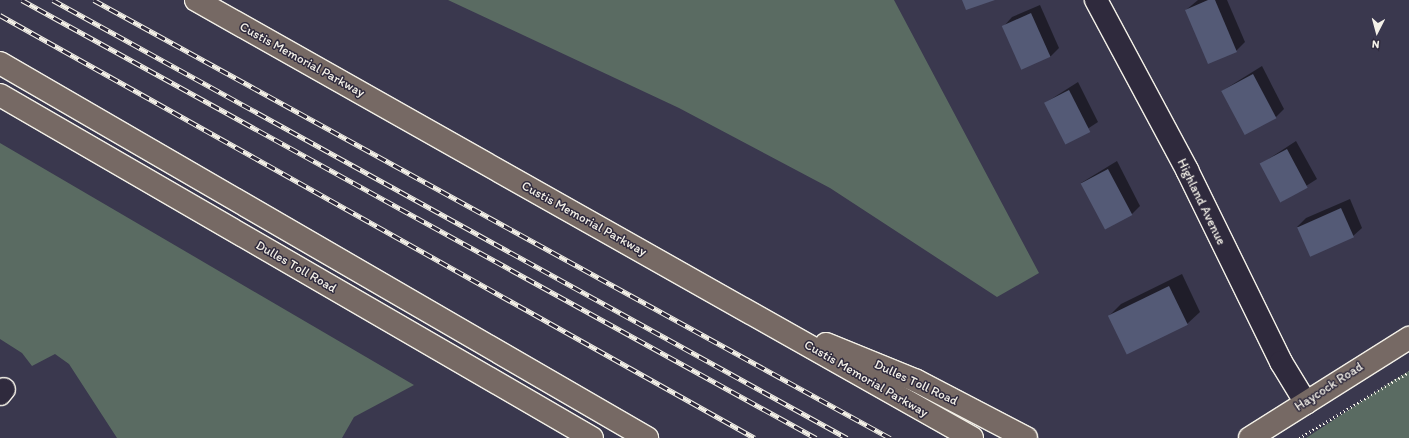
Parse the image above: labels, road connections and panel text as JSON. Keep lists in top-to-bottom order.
{
  "streets": {
    "main road": ["Custis Memorial Parkway", "Dulles Toll Road", "Haycock Road"],
    "street": ["Highland Avenue"]
  },
  "crossings": [
    ["Custis Memorial Parkway", "Dulles Toll Road"],
    ["Highland Avenue", "Haycock Road"]
  ],
  "north": "bottom"
}
